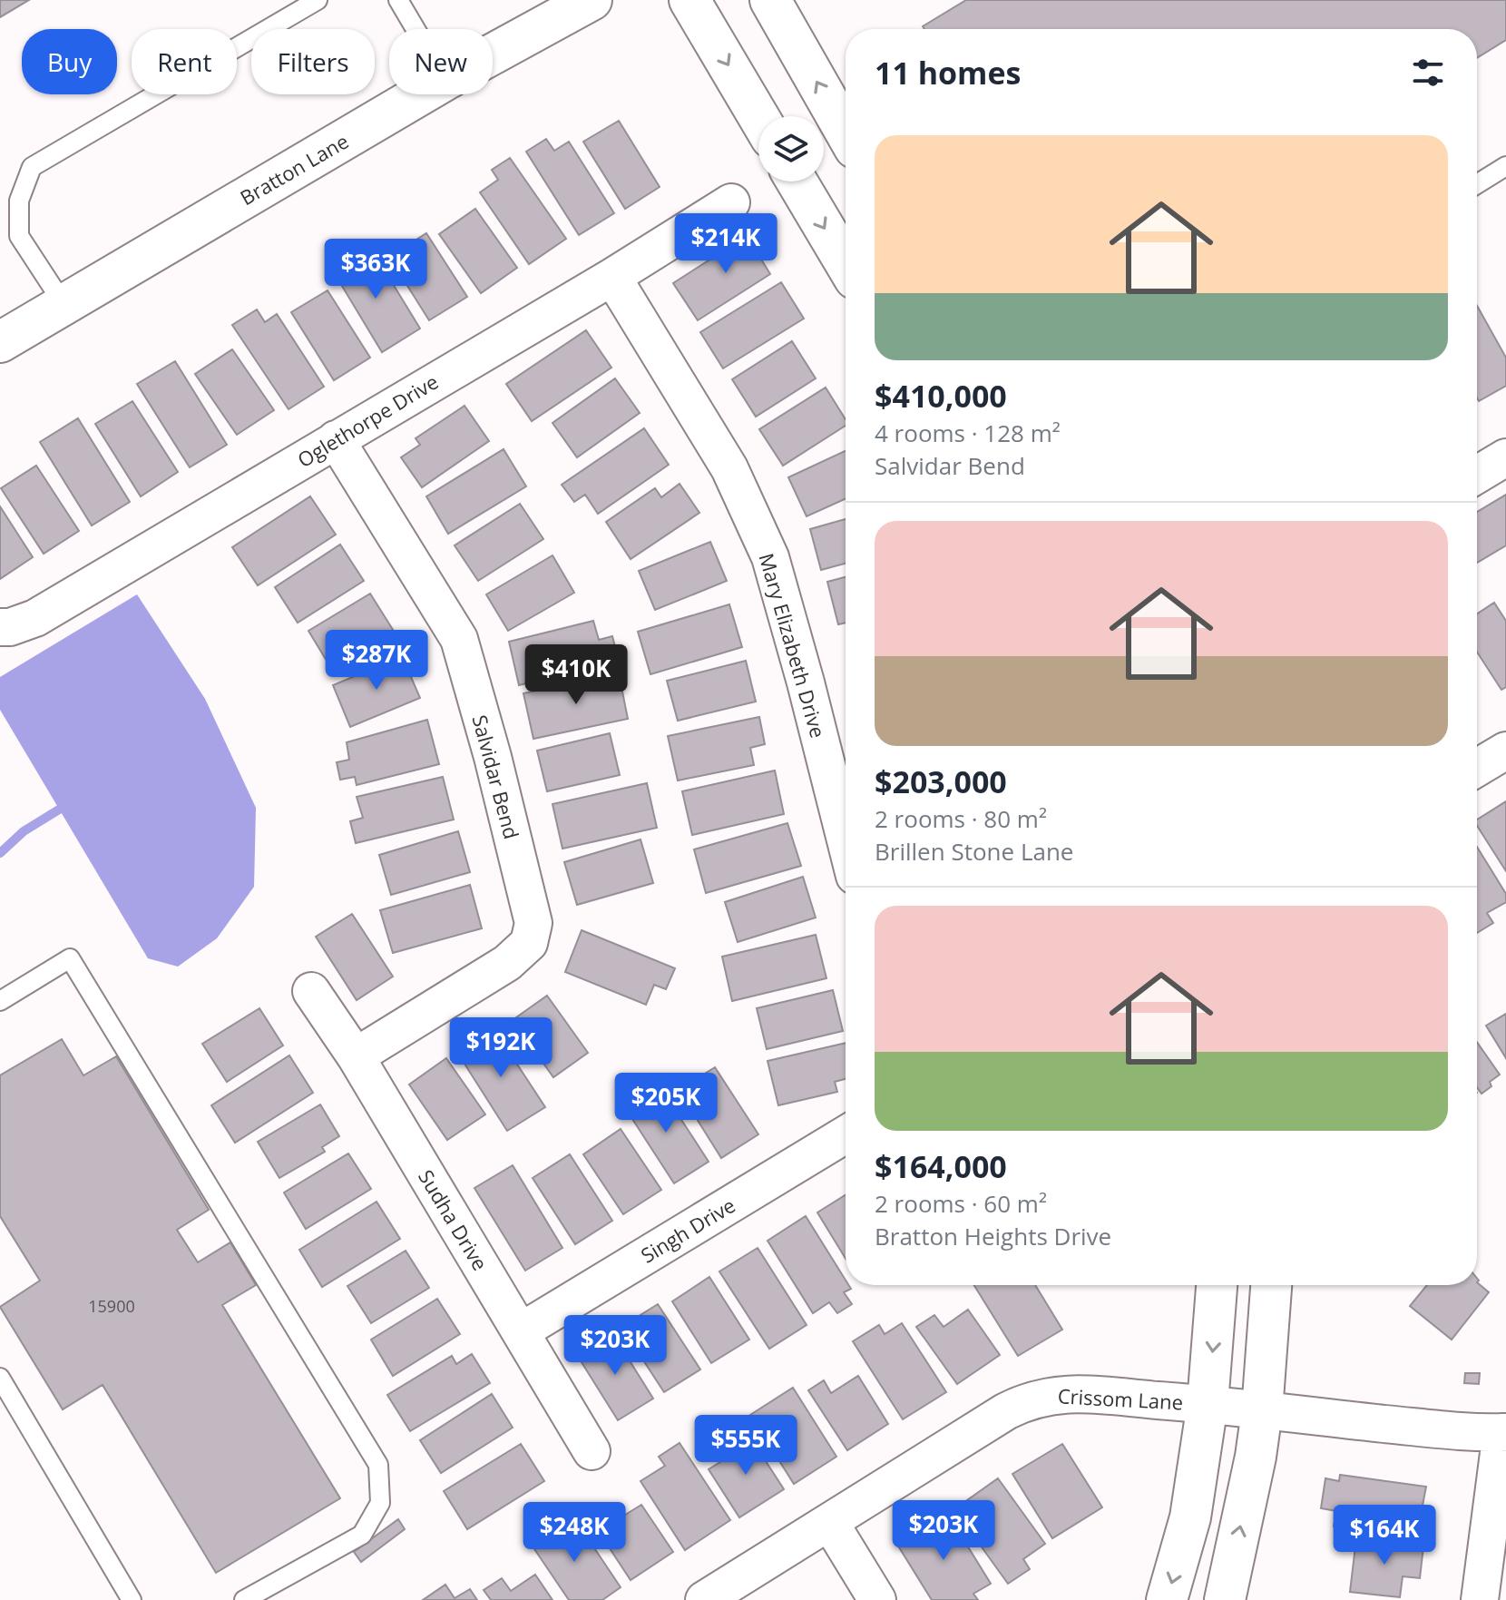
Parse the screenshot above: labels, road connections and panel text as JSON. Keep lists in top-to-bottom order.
{
  "streets": {
    "street": [
      "Bratton Lane",
      "Oglethorpe Drive",
      "Mary Elizabeth Drive",
      "Salvidar Bend",
      "Sudha Drive",
      "Singh Drive",
      "Crissom Lane"
    ]
  },
  "crossings": [
    ["Oglethorpe Drive", "Mary Elizabeth Drive"],
    ["Oglethorpe Drive", "Salvidar Bend"],
    ["Salvidar Bend", "Sudha Drive"],
    ["Sudha Drive", "Singh Drive"]
  ],
  "house_numbers": ["15900"],
  "page": {
    "chip": [
      "Buy",
      "Rent",
      "Filters",
      "New"
    ],
    "heading": "11 homes",
    "list": [
      {
        "name": "$410,000",
        "note": "4 rooms · 128 m² · Salvidar Bend"
      },
      {
        "name": "$203,000",
        "note": "2 rooms · 80 m² · Brillen Stone Lane"
      },
      {
        "name": "$164,000",
        "note": "2 rooms · 60 m² · Bratton Heights Drive"
      }
    ],
    "price": [
      "$214K",
      "$363K",
      "$287K",
      "$410K",
      "$192K",
      "$205K",
      "$203K",
      "$555K",
      "$203K",
      "$248K",
      "$164K"
    ]
  }
}
